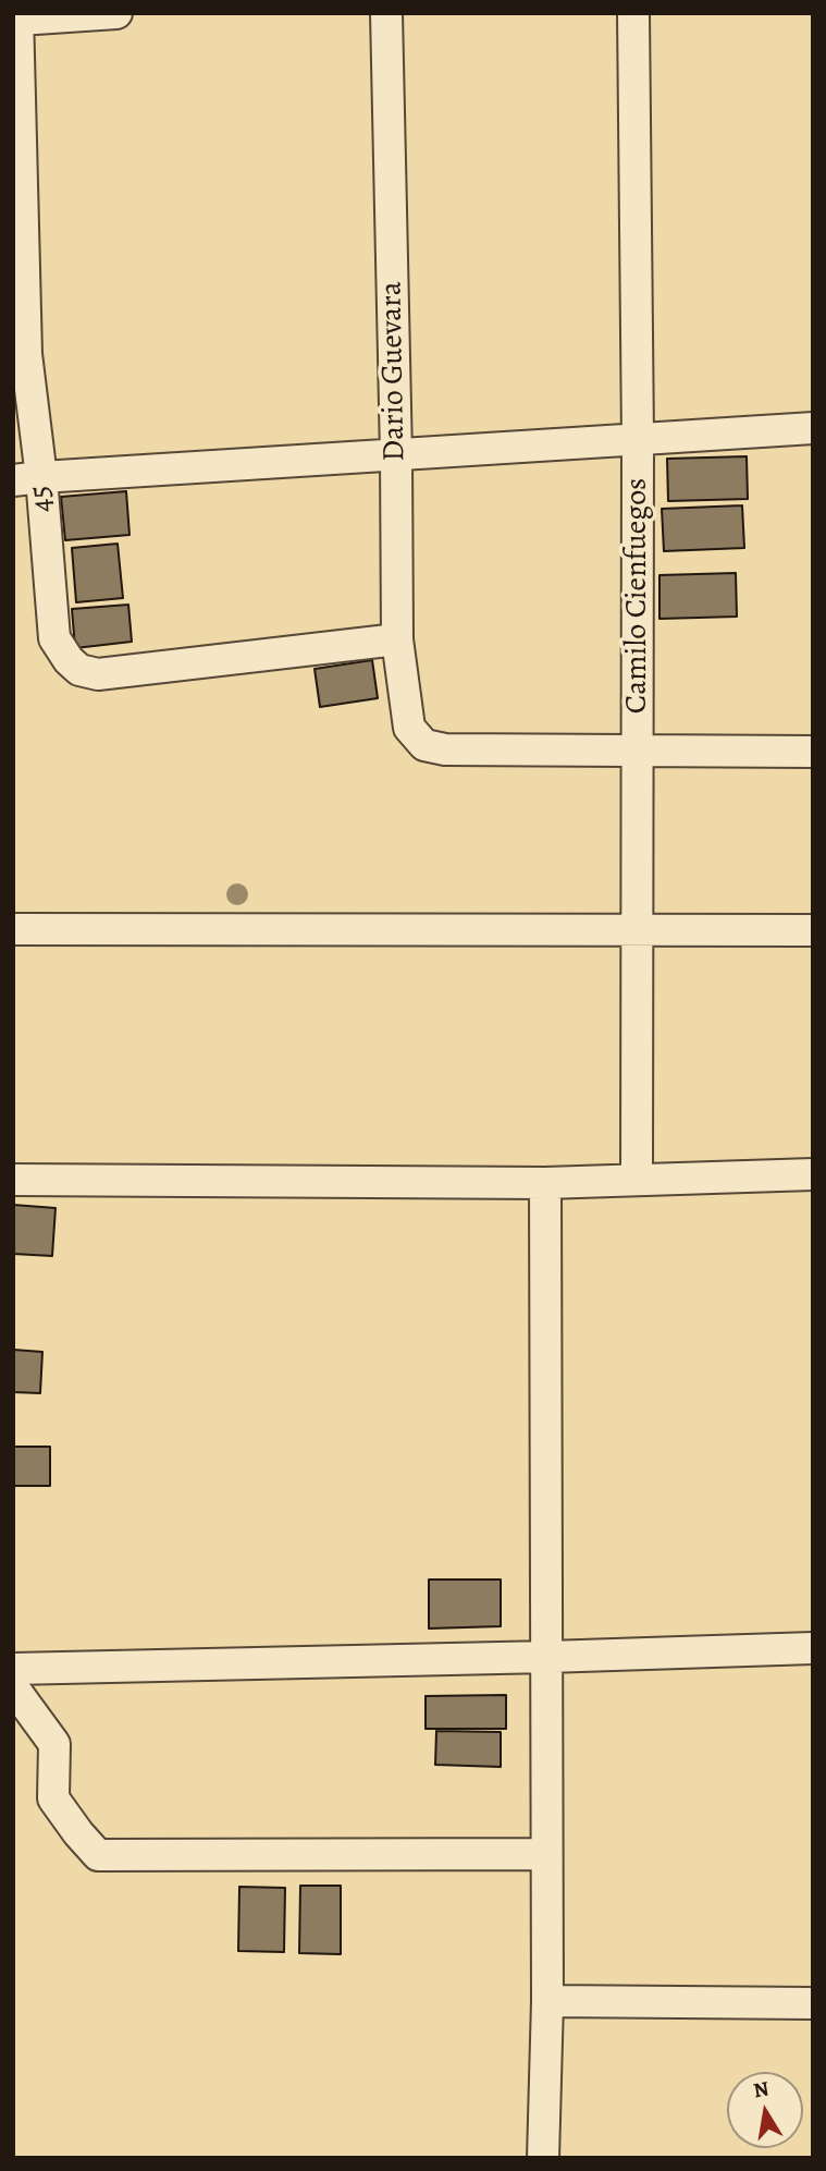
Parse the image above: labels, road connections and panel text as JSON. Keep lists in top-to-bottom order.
{
  "streets": {
    "street": ["Dario Guevara", "45", "Camilo Cienfuegos"]
  },
  "crossings": [
    ["Dario Guevara", "45"],
    ["Dario Guevara", "Camilo Cienfuegos"]
  ],
  "north": "top"
}
